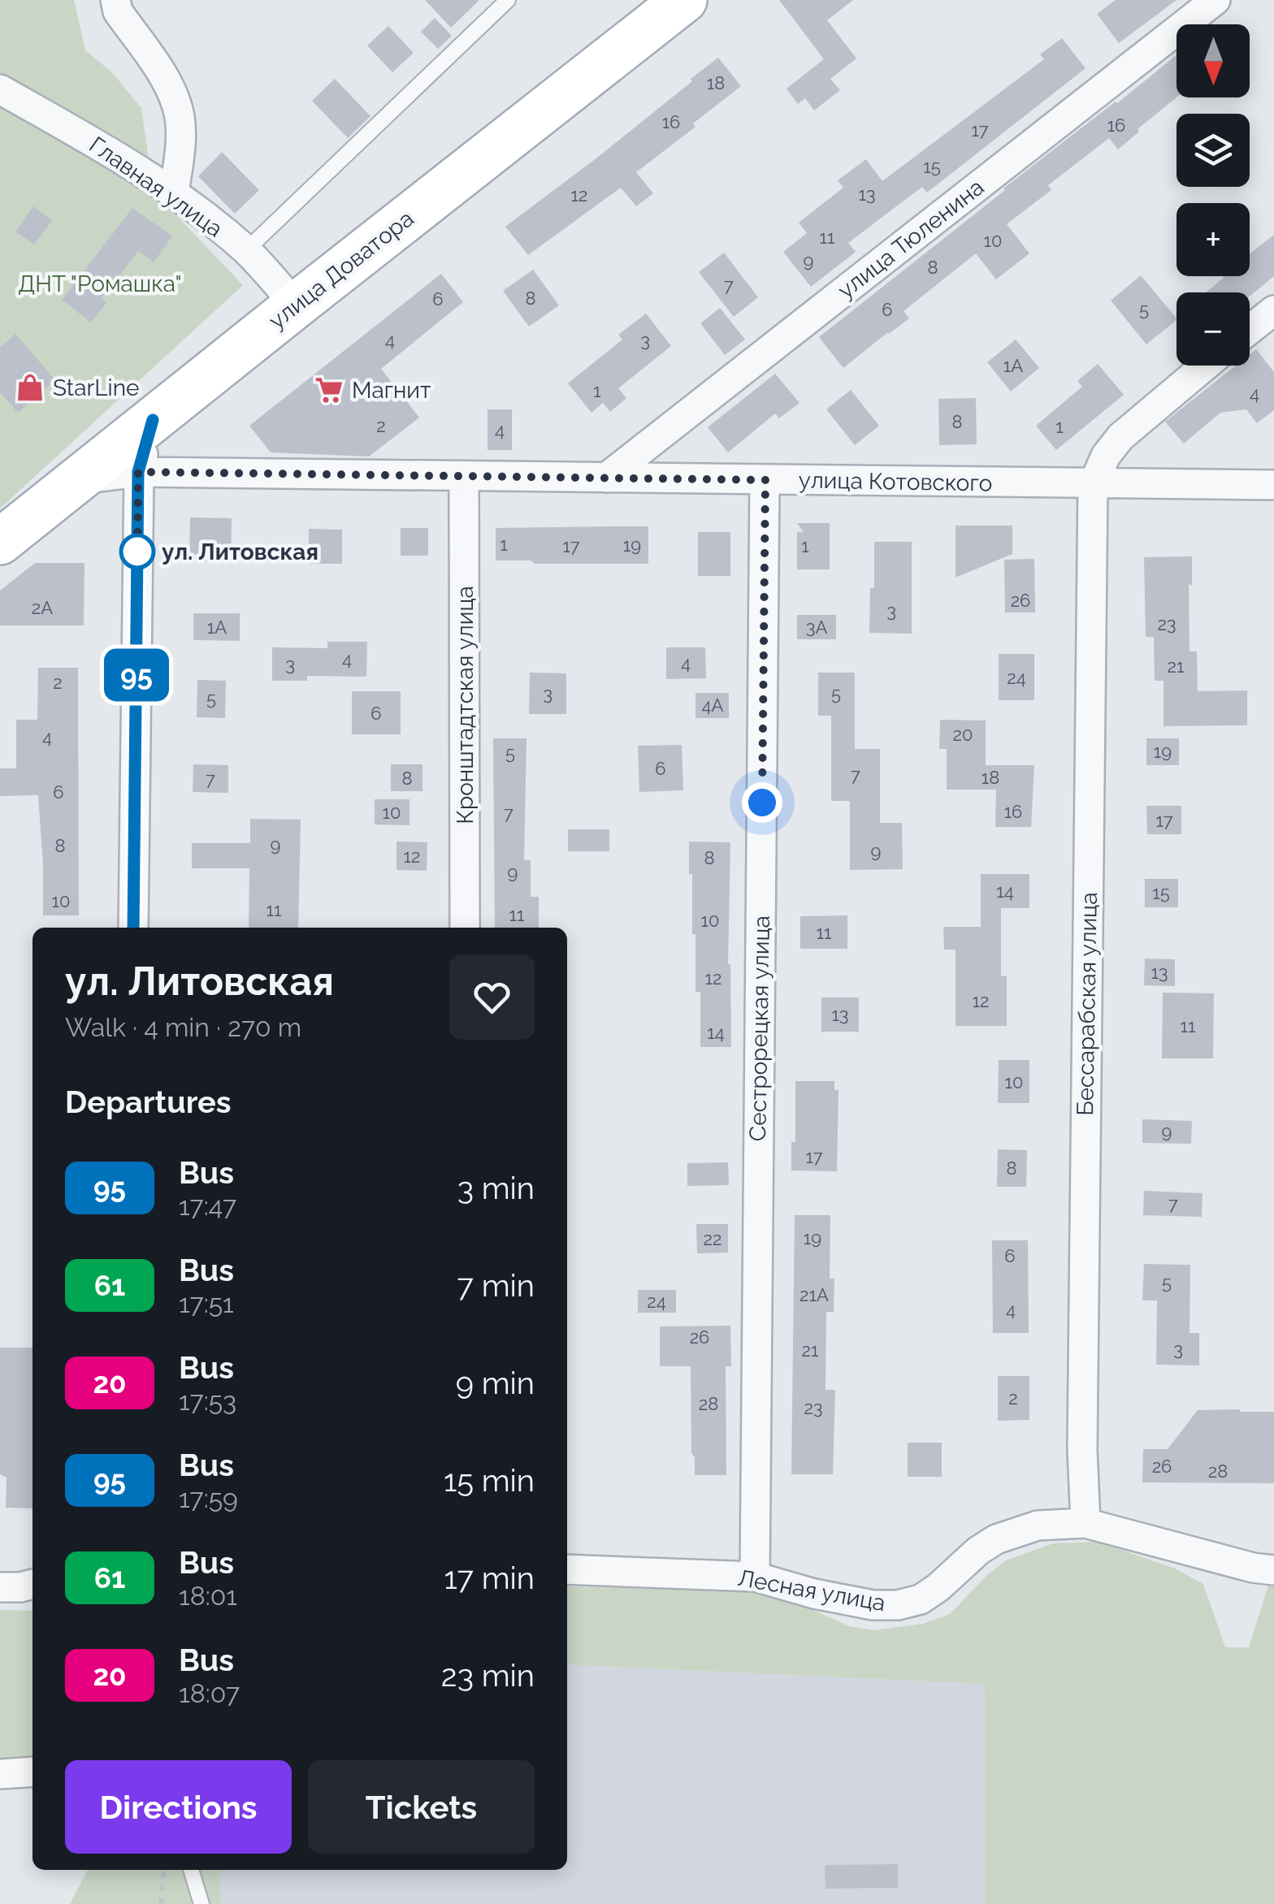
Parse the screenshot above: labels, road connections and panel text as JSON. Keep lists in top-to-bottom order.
{
  "streets": {
    "main road": ["улица Доватора"],
    "street": [
      "Главная улица",
      "улица Тюленина",
      "улица Котовского",
      "Кронштадтская улица",
      "Бессарабская улица",
      "Сестрорецкая улица",
      "Лесная улица"
    ]
  },
  "crossings": [
    ["Главная улица", "улица Доватора"],
    ["улица Тюленина", "улица Котовского"],
    ["улица Доватора", "улица Котовского"],
    ["улица Котовского", "Кронштадтская улица"],
    ["улица Котовского", "Бессарабская улица"],
    ["улица Котовского", "Сестрорецкая улица"],
    ["Бессарабская улица", "Лесная улица"],
    ["Сестрорецкая улица", "Лесная улица"]
  ],
  "parks": ["ДНТ \"Ромашка\""],
  "places": {
    "shop": ["StarLine"],
    "supermarket": ["Магнит"],
    "other": ["ул. Литовская"]
  },
  "lines": ["bus line 95"],
  "house_numbers": [
    "18",
    "16",
    "16",
    "17",
    "15",
    "13",
    "12",
    "11",
    "10",
    "9",
    "8",
    "7",
    "8",
    "6",
    "6",
    "5",
    "4",
    "3",
    "1А",
    "1",
    "4",
    "8",
    "2",
    "1",
    "4",
    "1",
    "19",
    "17",
    "1",
    "26",
    "2А",
    "3",
    "23",
    "1А",
    "3А",
    "4",
    "4",
    "3",
    "21",
    "24",
    "2",
    "3",
    "5",
    "5",
    "4А",
    "6",
    "20",
    "4",
    "19",
    "5",
    "6",
    "7",
    "18",
    "8",
    "7",
    "6",
    "16",
    "10",
    "7",
    "17",
    "9",
    "8",
    "9",
    "12",
    "8",
    "9",
    "14",
    "15",
    "10",
    "11",
    "11",
    "10",
    "11",
    "13",
    "12",
    "12",
    "13",
    "11",
    "14",
    "10",
    "9",
    "17",
    "8",
    "7",
    "19",
    "22",
    "6",
    "5",
    "21А",
    "24",
    "4",
    "26",
    "3",
    "21",
    "2",
    "28",
    "23",
    "26",
    "28"
  ],
  "north": "bottom",
  "page": {
    "on_map": "95",
    "map_buttons": ["+", "−"],
    "heading": [
      ["ул. Литовская", "Walk · 4 min · 270 m"],
      "Departures"
    ],
    "list": [
      {
        "mark": "95",
        "name": "Bus",
        "note": "17:47",
        "value": "3 min"
      },
      {
        "mark": "61",
        "name": "Bus",
        "note": "17:51",
        "value": "7 min"
      },
      {
        "mark": "20",
        "name": "Bus",
        "note": "17:53",
        "value": "9 min"
      },
      {
        "mark": "95",
        "name": "Bus",
        "note": "17:59",
        "value": "15 min"
      },
      {
        "mark": "61",
        "name": "Bus",
        "note": "18:01",
        "value": "17 min"
      },
      {
        "mark": "20",
        "name": "Bus",
        "note": "18:07",
        "value": "23 min"
      }
    ],
    "buttons": ["Directions", "Tickets"]
  }
}
